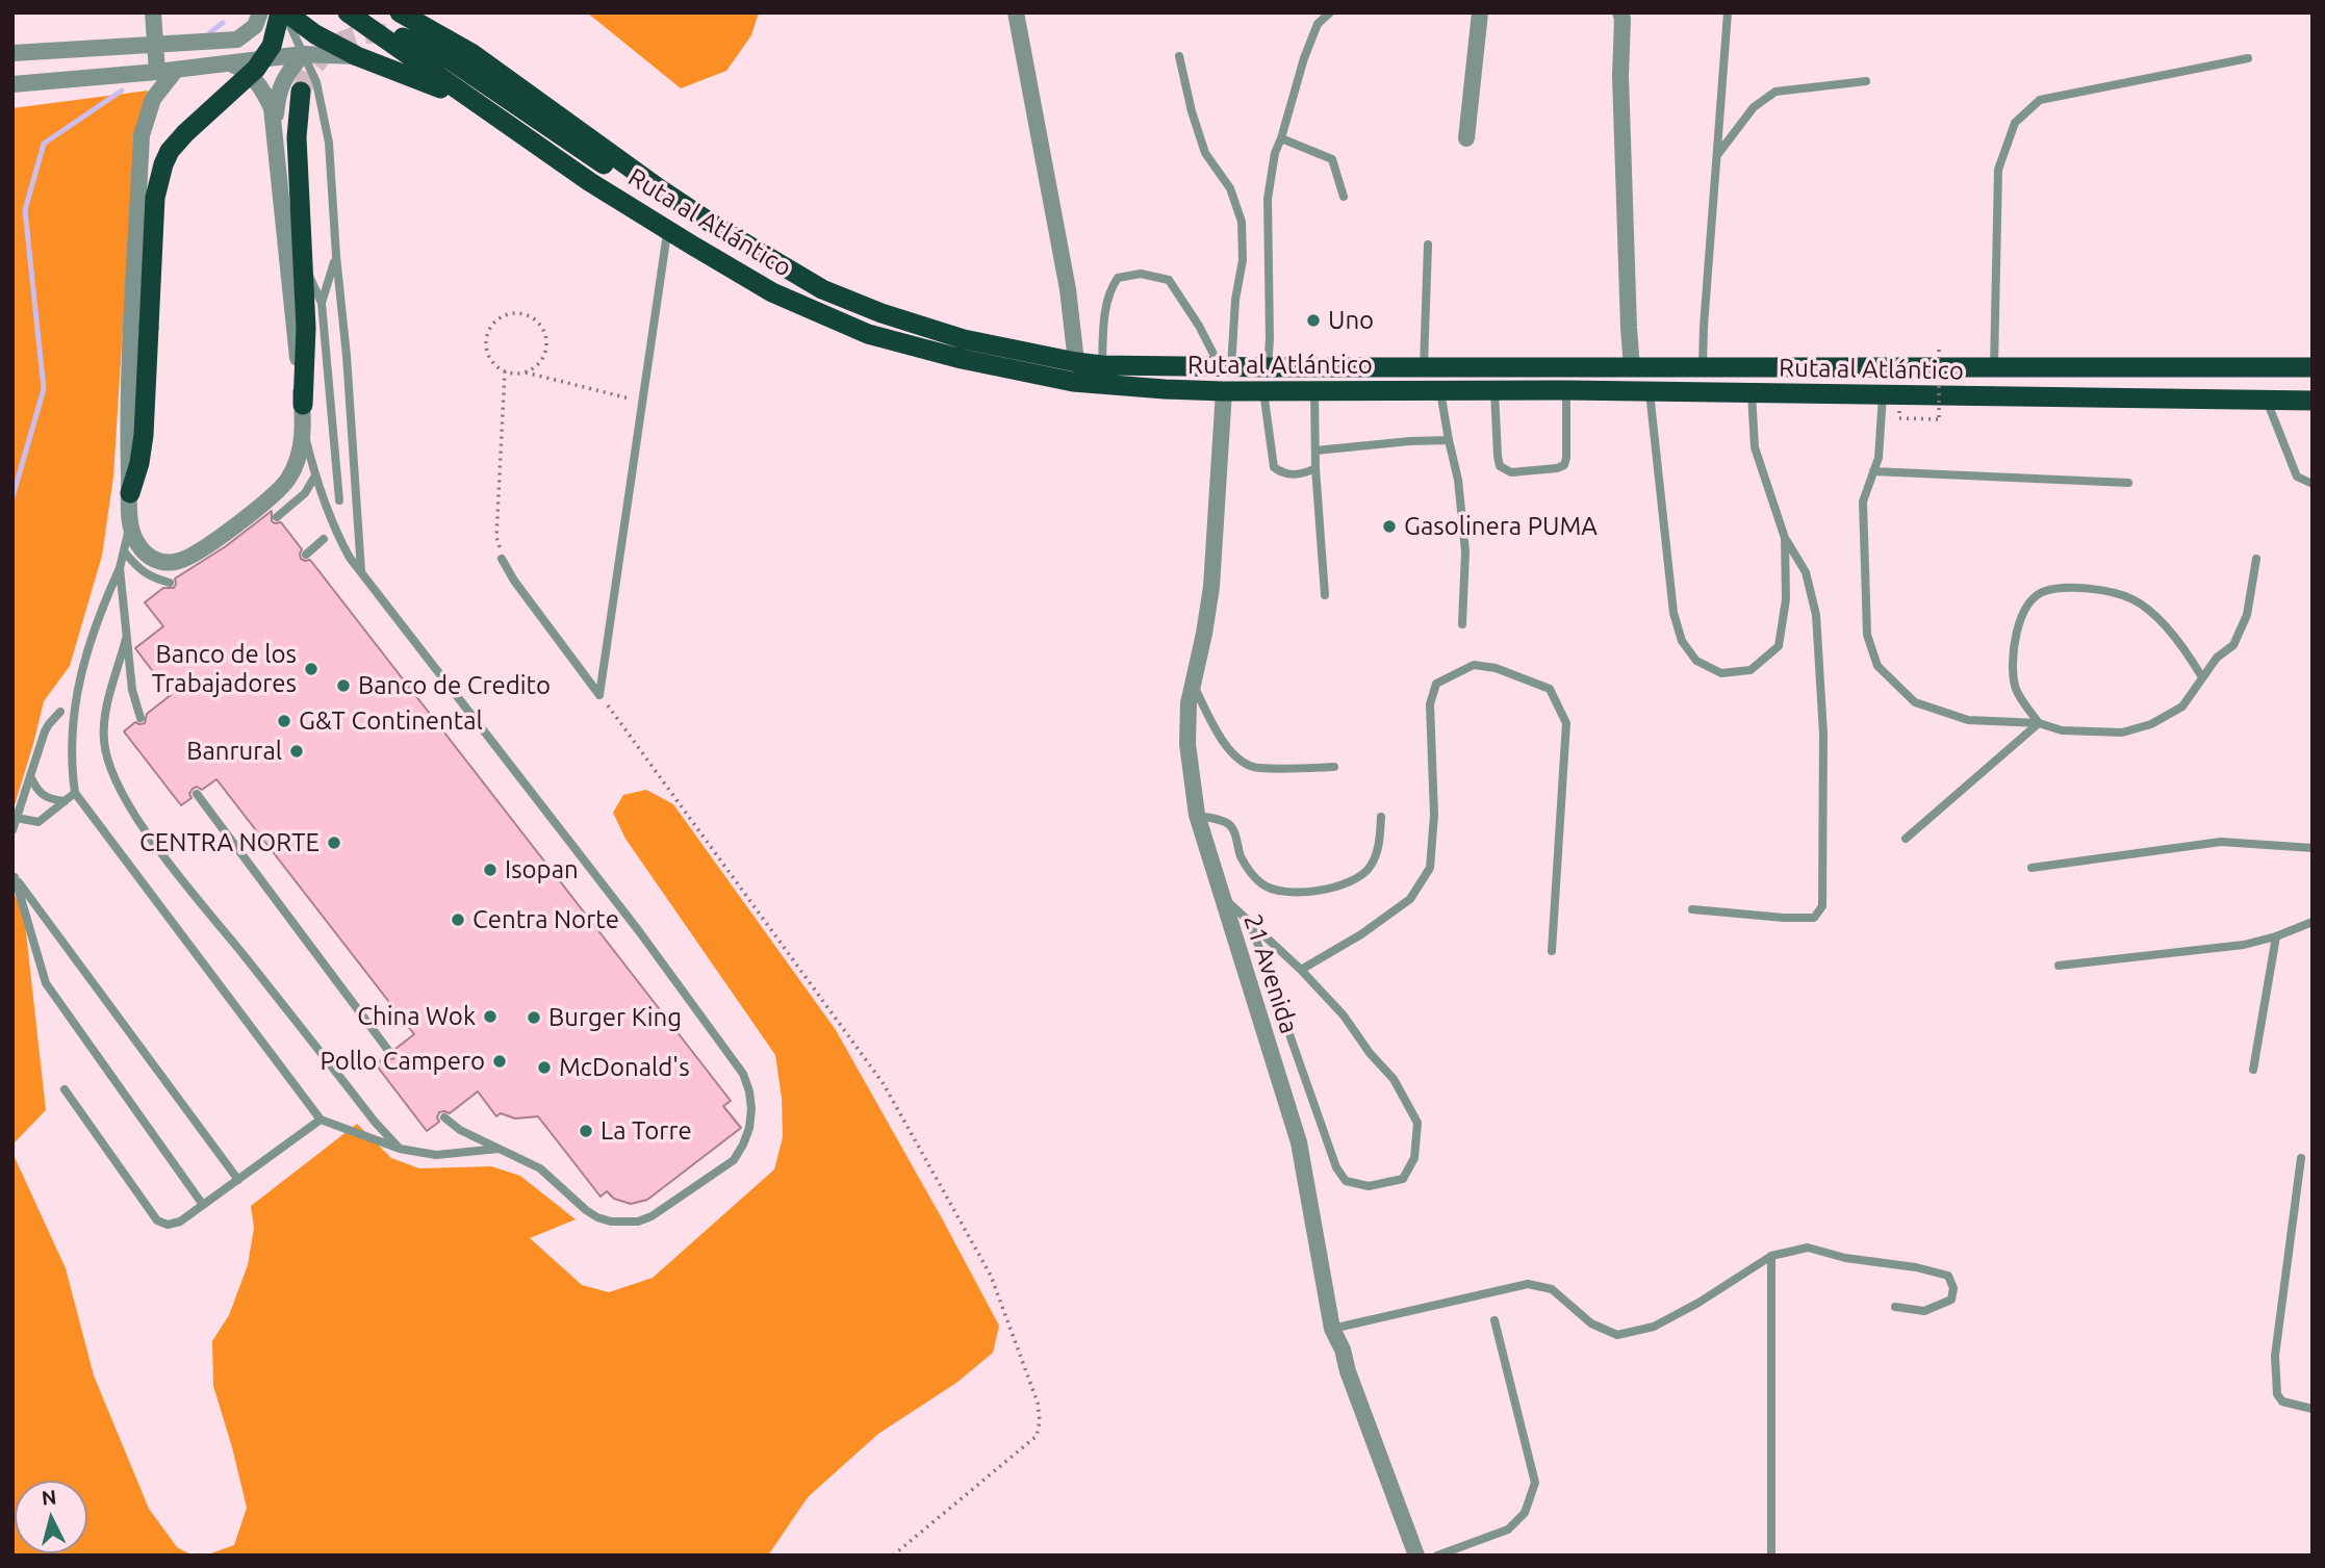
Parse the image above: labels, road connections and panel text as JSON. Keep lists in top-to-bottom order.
{
  "streets": {
    "highway": ["Ruta al Atlántico"],
    "street": ["21 Avenida"]
  },
  "crossings": [
    ["Ruta al Atlántico", "21 Avenida"]
  ],
  "places": [
    "Uno",
    "Gasolinera PUMA",
    "Banco de los Trabajadores",
    "Banco de Credito",
    "G&T Continental",
    "Banrural",
    "CENTRA NORTE",
    "Isopan",
    "Centra Norte",
    "China Wok",
    "Burger King",
    "Pollo Campero",
    "McDonald's",
    "La Torre"
  ],
  "north": "top"
}
